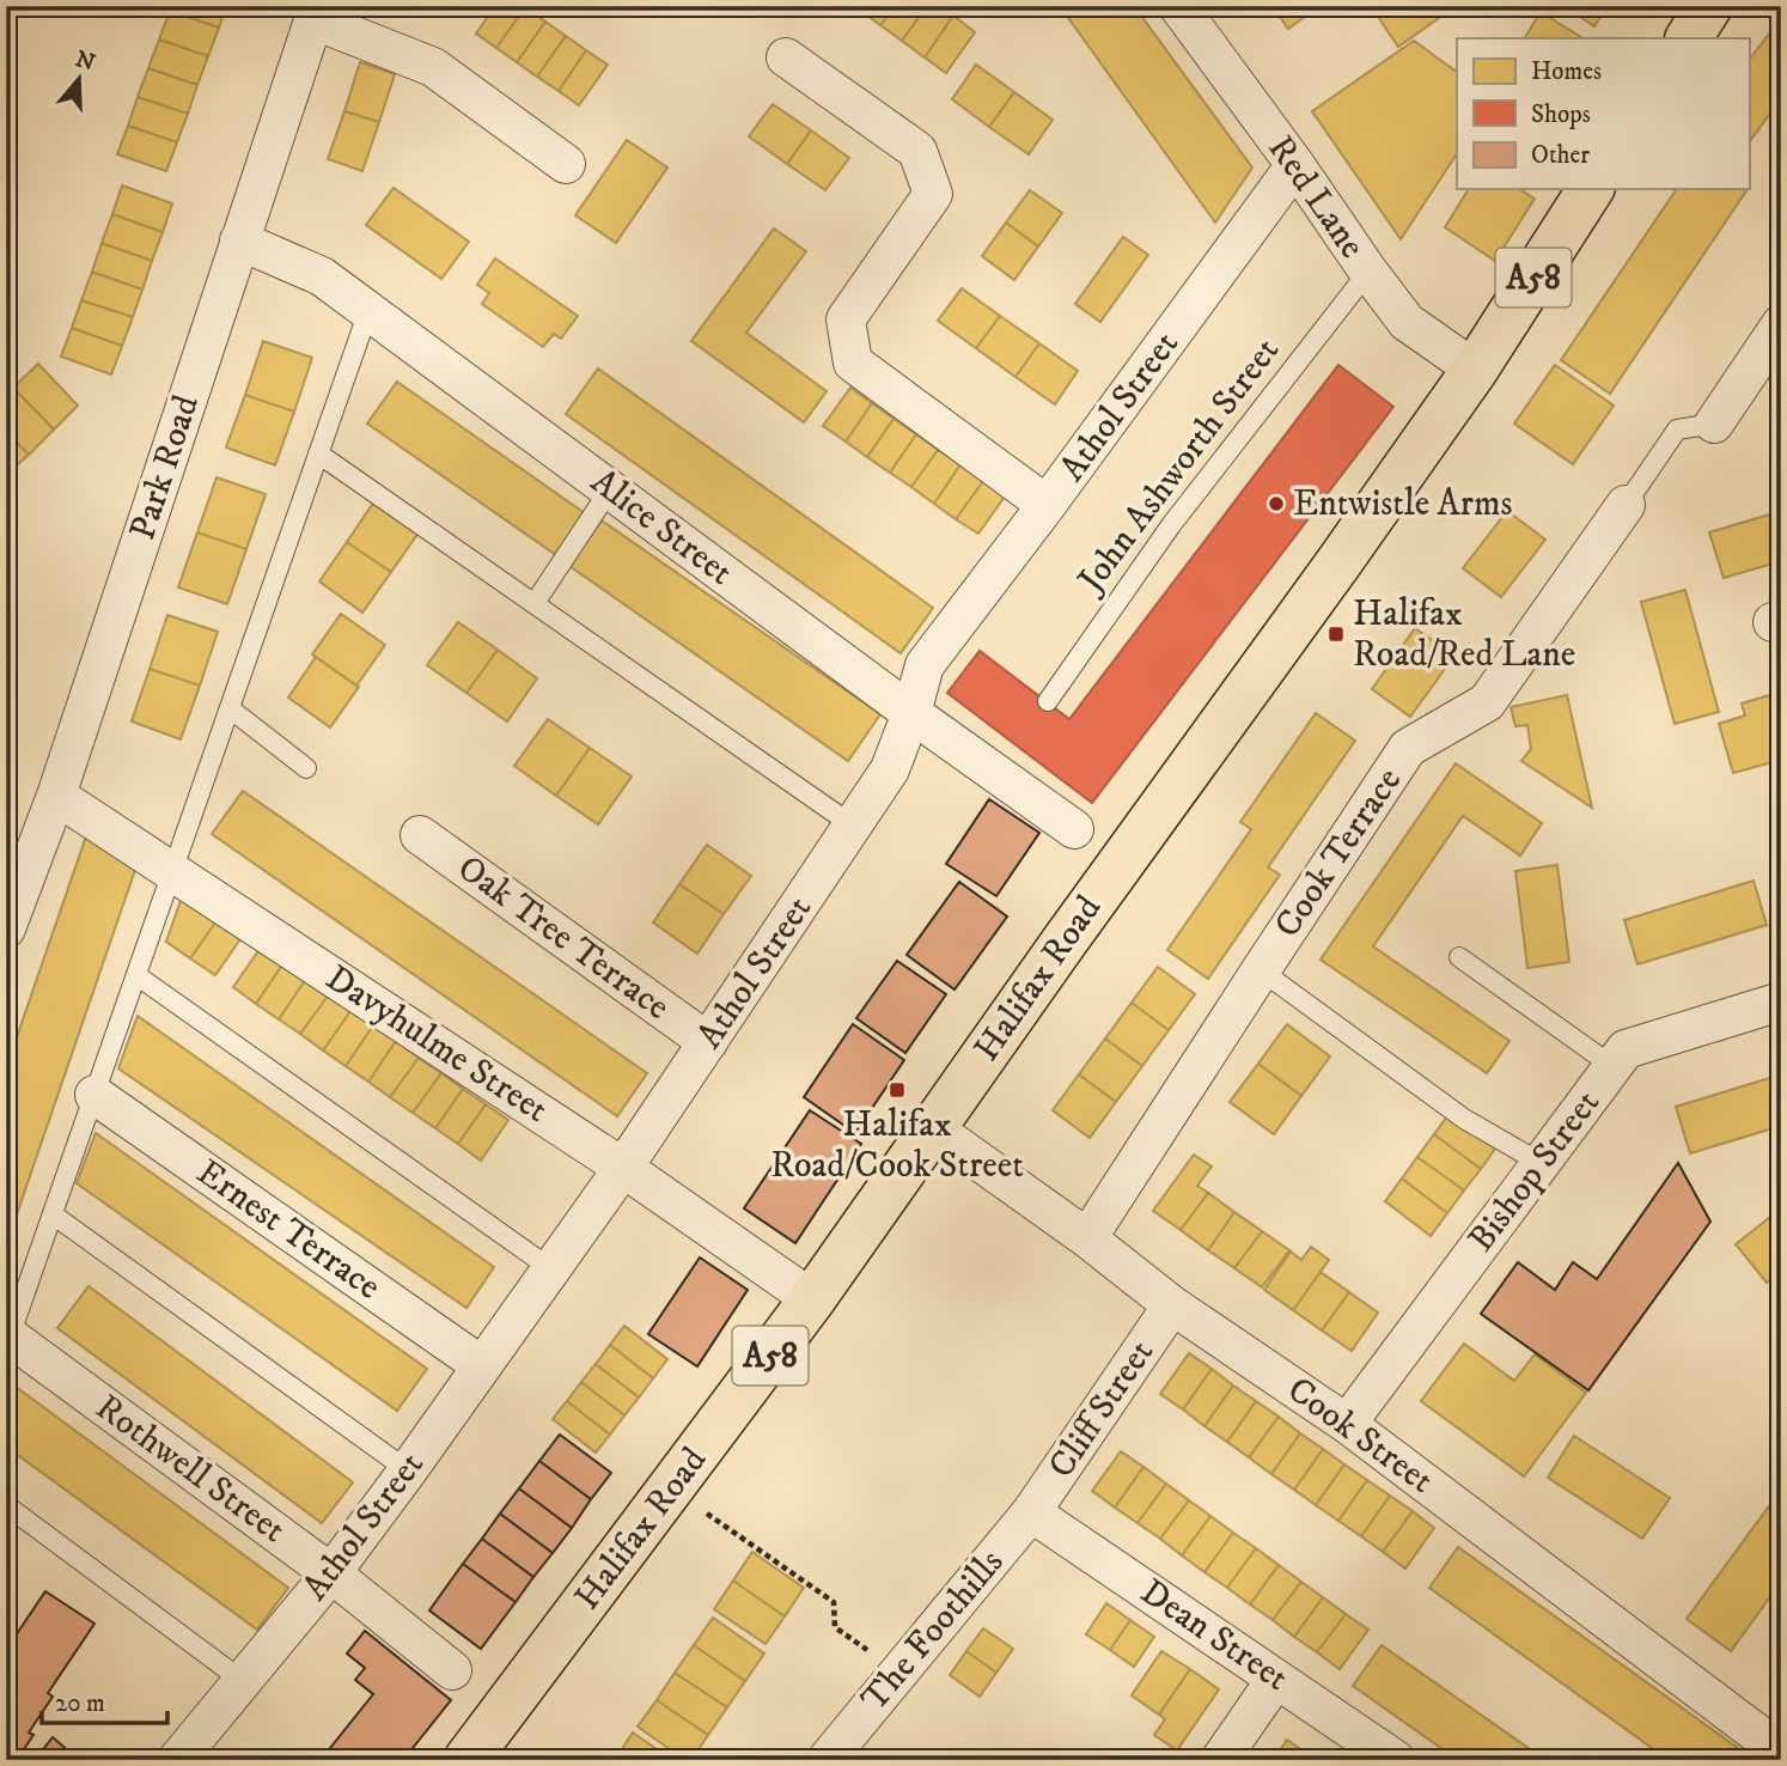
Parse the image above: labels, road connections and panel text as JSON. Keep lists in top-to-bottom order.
{
  "streets": {
    "highway": ["A58", "Halifax Road"],
    "street": [
      "Red Lane",
      "Athol Street",
      "Park Road",
      "Alice Street",
      "Cook Terrace",
      "Oak Tree Terrace",
      "Davyhulme Street",
      "Bishop Street",
      "Ernest Terrace",
      "Cliff Street",
      "Cook Street",
      "Rothwell Street",
      "The Foothills",
      "Dean Street"
    ],
    "lane": ["John Ashworth Street"]
  },
  "crossings": [
    ["Red Lane", "Athol Street"],
    ["Red Lane", "John Ashworth Street"],
    ["Red Lane", "Halifax Road"],
    ["Athol Street", "Alice Street"],
    ["Athol Street", "Oak Tree Terrace"],
    ["Athol Street", "Davyhulme Street"],
    ["Athol Street", "Ernest Terrace"],
    ["Athol Street", "Rothwell Street"],
    ["Park Road", "Alice Street"],
    ["Park Road", "Davyhulme Street"],
    ["Cook Terrace", "Cook Street"],
    ["Halifax Road", "Davyhulme Street"],
    ["Halifax Road", "Cook Street"],
    ["Bishop Street", "Cook Street"],
    ["Cliff Street", "Cook Street"],
    ["Cliff Street", "The Foothills"],
    ["Cliff Street", "Dean Street"],
    ["The Foothills", "Dean Street"]
  ],
  "places": {
    "other": ["Entwistle Arms"],
    "transit": ["Halifax Road/Red Lane", "Halifax Road/Cook Street"]
  },
  "legend": ["Homes", "Shops", "Other"],
  "scale_bar": "20 m",
  "north": "top"
}
